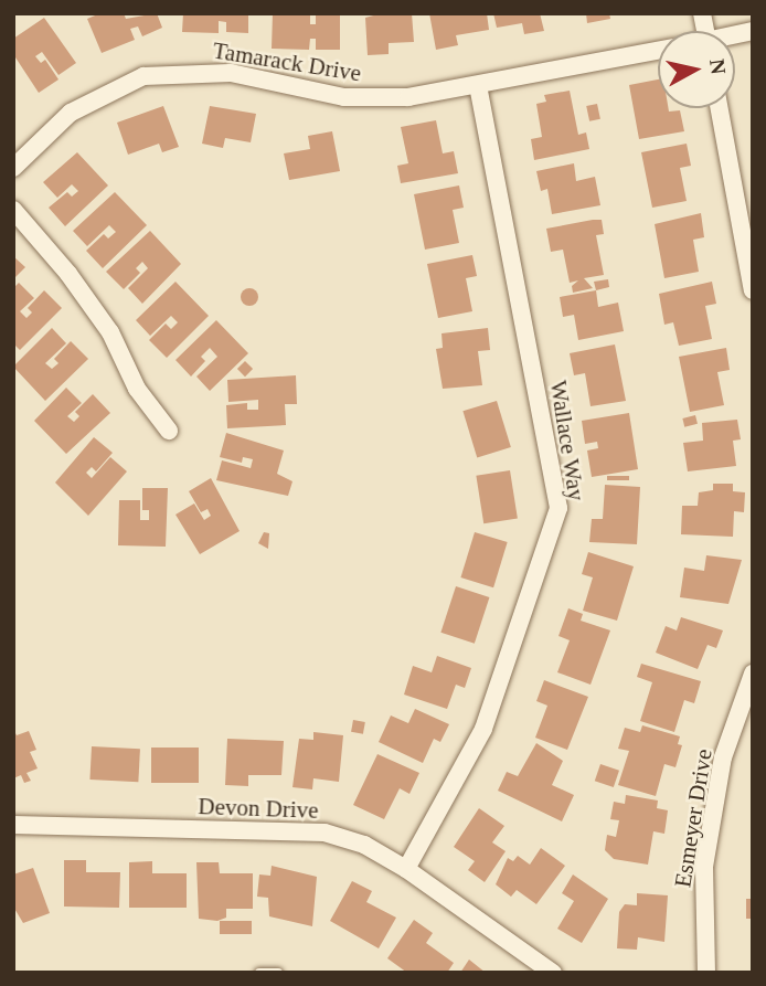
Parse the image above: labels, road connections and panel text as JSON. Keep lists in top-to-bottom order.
{
  "streets": {
    "street": [
      "Tamarack Drive",
      "Wallace Way",
      "Devon Drive",
      "Esmeyer Drive"
    ]
  },
  "crossings": [
    ["Tamarack Drive", "Wallace Way"],
    ["Wallace Way", "Devon Drive"]
  ],
  "north": "right"
}
